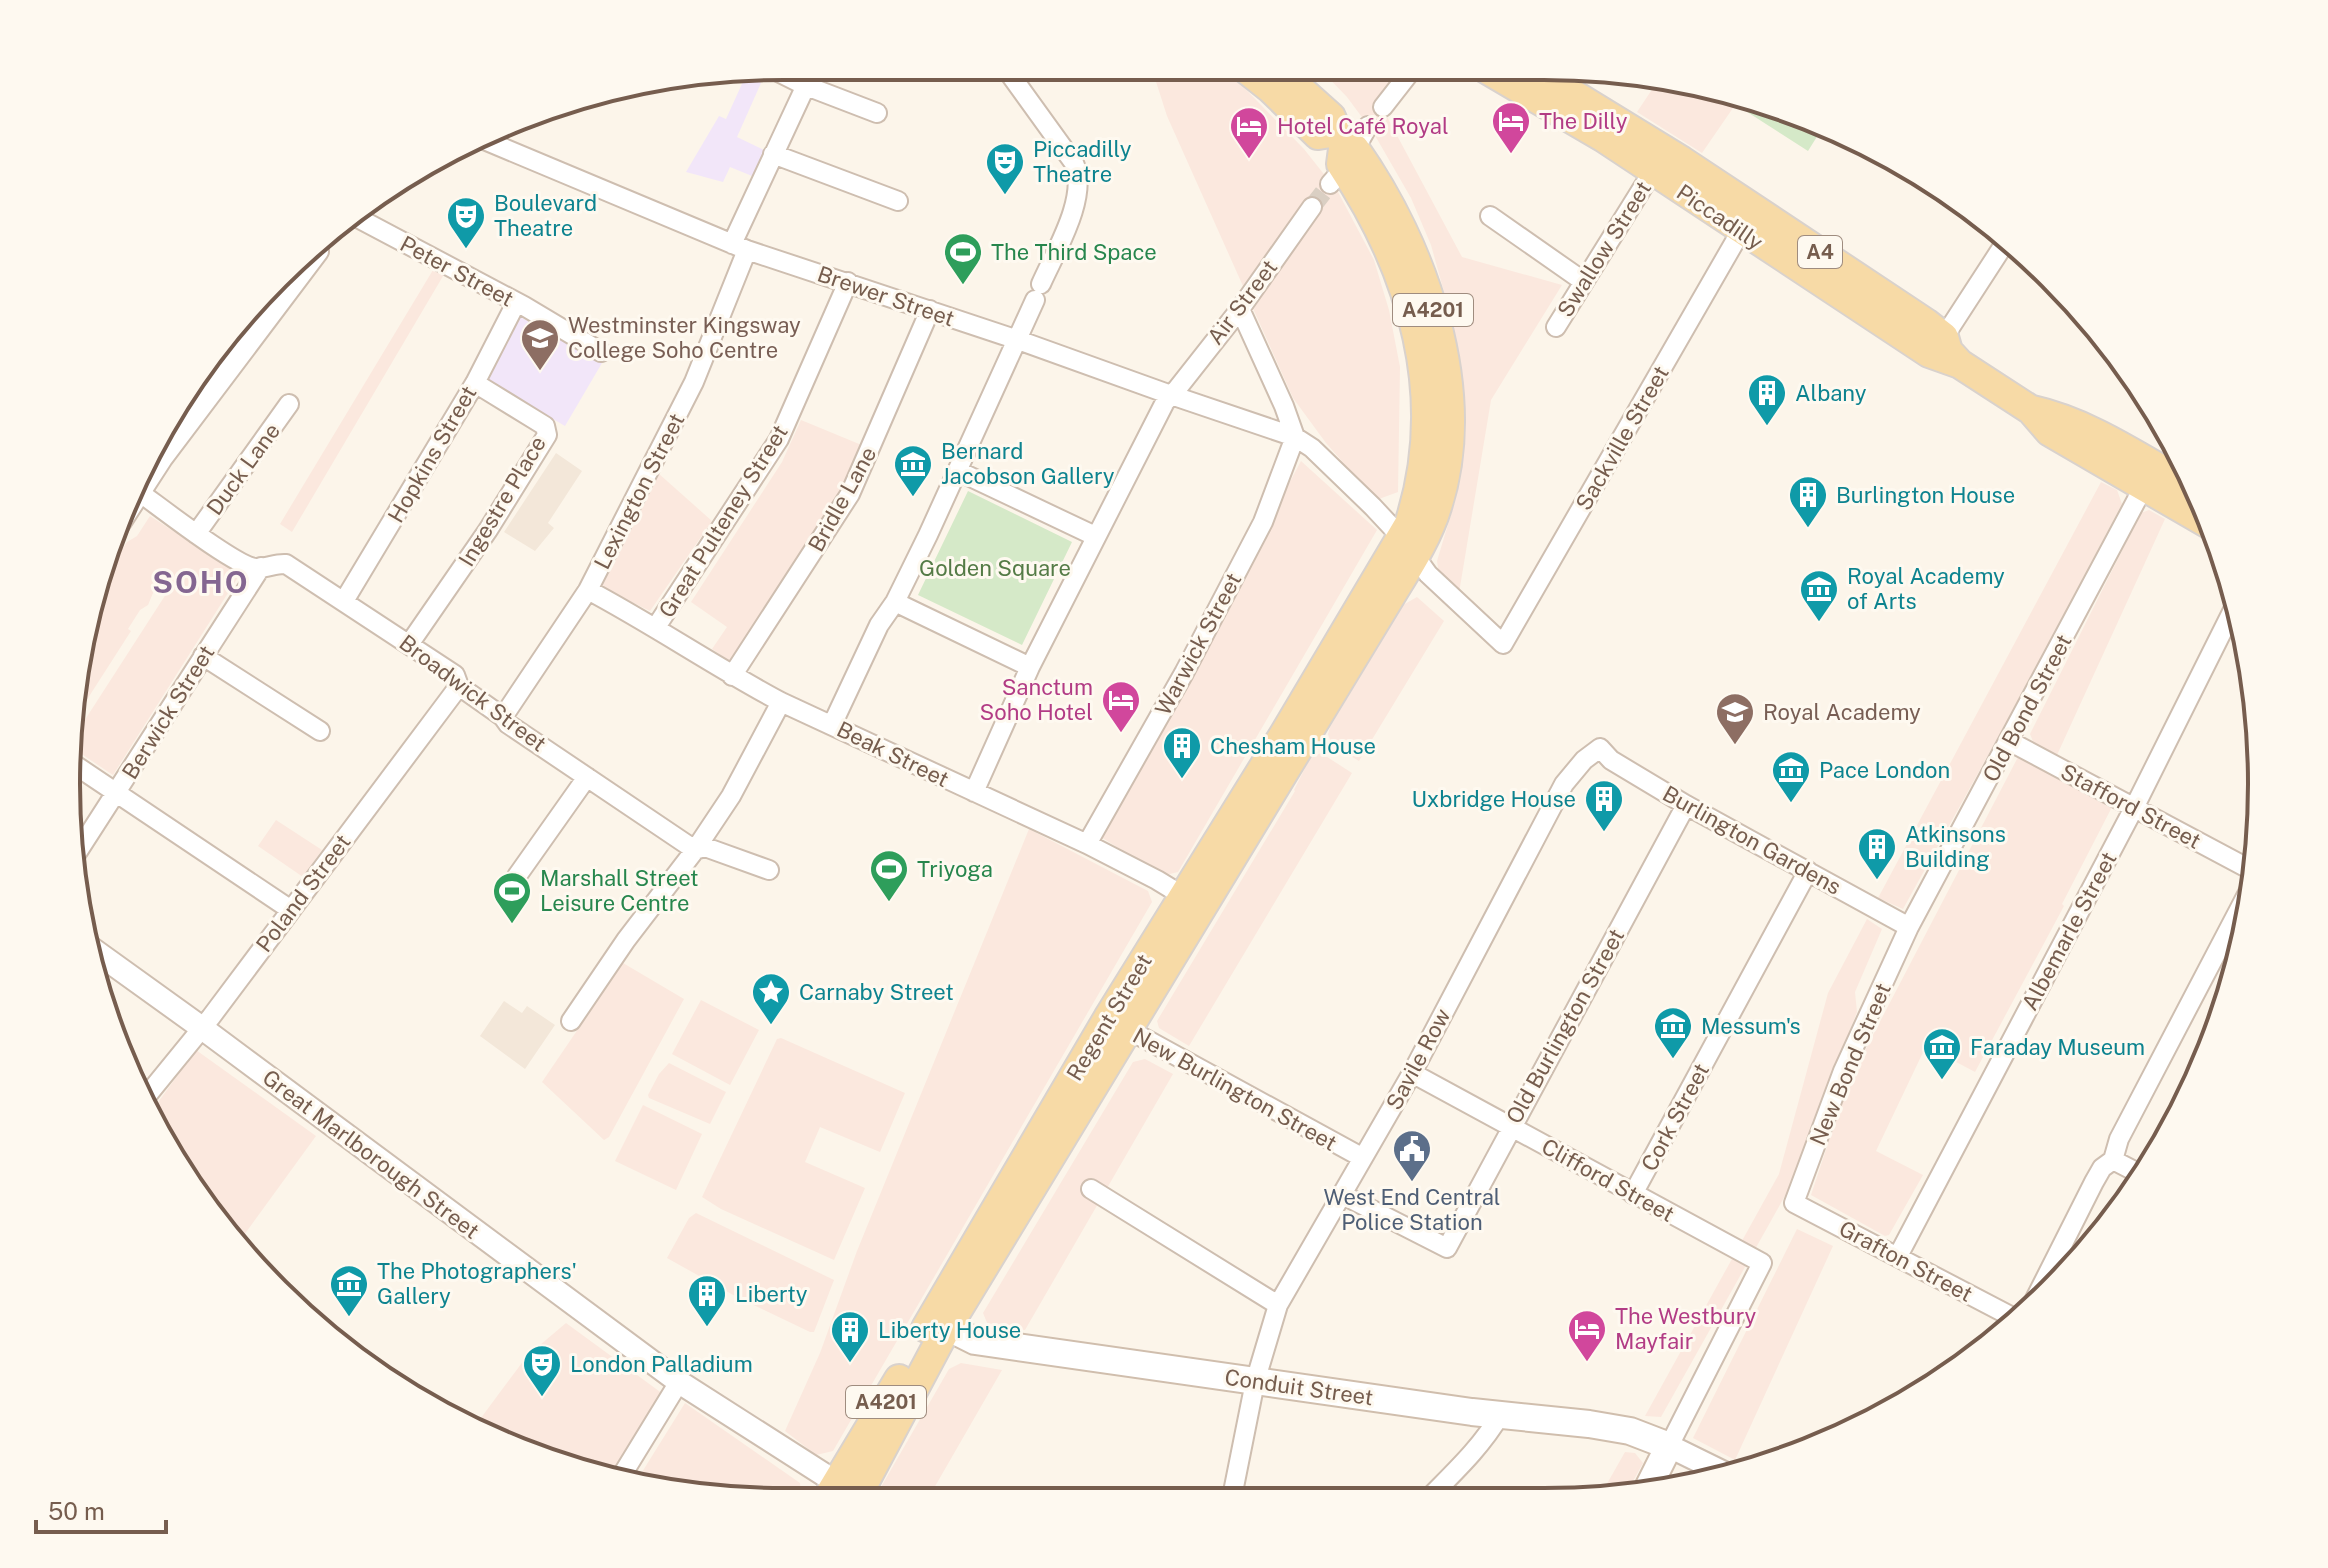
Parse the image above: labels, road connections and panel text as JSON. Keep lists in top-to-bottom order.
{
  "streets": {
    "main road": [
      "Piccadilly",
      "A4",
      "A4201",
      "Regent Street",
      "Conduit Street"
    ],
    "street": [
      "Swallow Street",
      "Peter Street",
      "Brewer Street",
      "Air Street",
      "Sackville Street",
      "Hopkins Street",
      "Duck Lane",
      "Lexington Street",
      "Bridle Lane",
      "Ingestre Place",
      "Great Pulteney Street",
      "Warwick Street",
      "Broadwick Street",
      "Old Bond Street",
      "Berwick Street",
      "Beak Street",
      "Stafford Street",
      "Burlington Gardens",
      "Poland Street",
      "Albemarle Street",
      "Old Burlington Street",
      "Savile Row",
      "New Bond Street",
      "New Burlington Street",
      "Cork Street",
      "Great Marlborough Street",
      "Clifford Street",
      "Grafton Street"
    ]
  },
  "crossings": [
    ["Piccadilly", "Swallow Street"],
    ["Piccadilly", "Sackville Street"],
    ["Piccadilly", "Old Bond Street"],
    ["Peter Street", "Hopkins Street"],
    ["Brewer Street", "Air Street"],
    ["Brewer Street", "Lexington Street"],
    ["Brewer Street", "Bridle Lane"],
    ["Brewer Street", "Great Pulteney Street"],
    ["Brewer Street", "Warwick Street"],
    ["Sackville Street", "Regent Street"],
    ["Hopkins Street", "Ingestre Place"],
    ["Hopkins Street", "Broadwick Street"],
    ["Duck Lane", "Broadwick Street"],
    ["Lexington Street", "Broadwick Street"],
    ["Lexington Street", "Beak Street"],
    ["Bridle Lane", "Beak Street"],
    ["Ingestre Place", "Broadwick Street"],
    ["Great Pulteney Street", "Beak Street"],
    ["Warwick Street", "Beak Street"],
    ["Broadwick Street", "Berwick Street"],
    ["Broadwick Street", "Poland Street"],
    ["Old Bond Street", "Stafford Street"],
    ["Old Bond Street", "Burlington Gardens"],
    ["Old Bond Street", "New Bond Street"],
    ["Beak Street", "Regent Street"],
    ["Stafford Street", "Albemarle Street"],
    ["Burlington Gardens", "Old Burlington Street"],
    ["Burlington Gardens", "Savile Row"],
    ["Burlington Gardens", "New Bond Street"],
    ["Burlington Gardens", "Cork Street"],
    ["Poland Street", "Great Marlborough Street"],
    ["Albemarle Street", "Grafton Street"],
    ["Regent Street", "New Burlington Street"],
    ["Regent Street", "Conduit Street"],
    ["Old Burlington Street", "Savile Row"],
    ["Old Burlington Street", "Clifford Street"],
    ["Savile Row", "New Burlington Street"],
    ["Savile Row", "Clifford Street"],
    ["Savile Row", "Conduit Street"],
    ["New Bond Street", "Grafton Street"],
    ["Cork Street", "Clifford Street"],
    ["Clifford Street", "Conduit Street"]
  ],
  "districts": ["SOHO"],
  "parks": ["Golden Square"],
  "places": {
    "hotel": [
      "The Dilly",
      "Hotel Café Royal",
      "Sanctum Soho Hotel",
      "The Westbury Mayfair"
    ],
    "theatre": ["Piccadilly Theatre", "Boulevard Theatre", "London Palladium"],
    "sports": ["The Third Space", "Triyoga", "Marshall Street Leisure Centre"],
    "school or university": ["Westminster Kingsway College Soho Centre", "Royal Academy"],
    "building": [
      "Albany",
      "Burlington House",
      "Chesham House",
      "Uxbridge House",
      "Atkinsons Building",
      "Liberty",
      "Liberty House"
    ],
    "museum": [
      "Bernard Jacobson Gallery",
      "Royal Academy of Arts",
      "Pace London",
      "Messum's",
      "Faraday Museum",
      "The Photographers' Gallery"
    ],
    "place": ["Carnaby Street"],
    "public building": ["West End Central Police Station"]
  },
  "scale_bar": "50 m"
}
